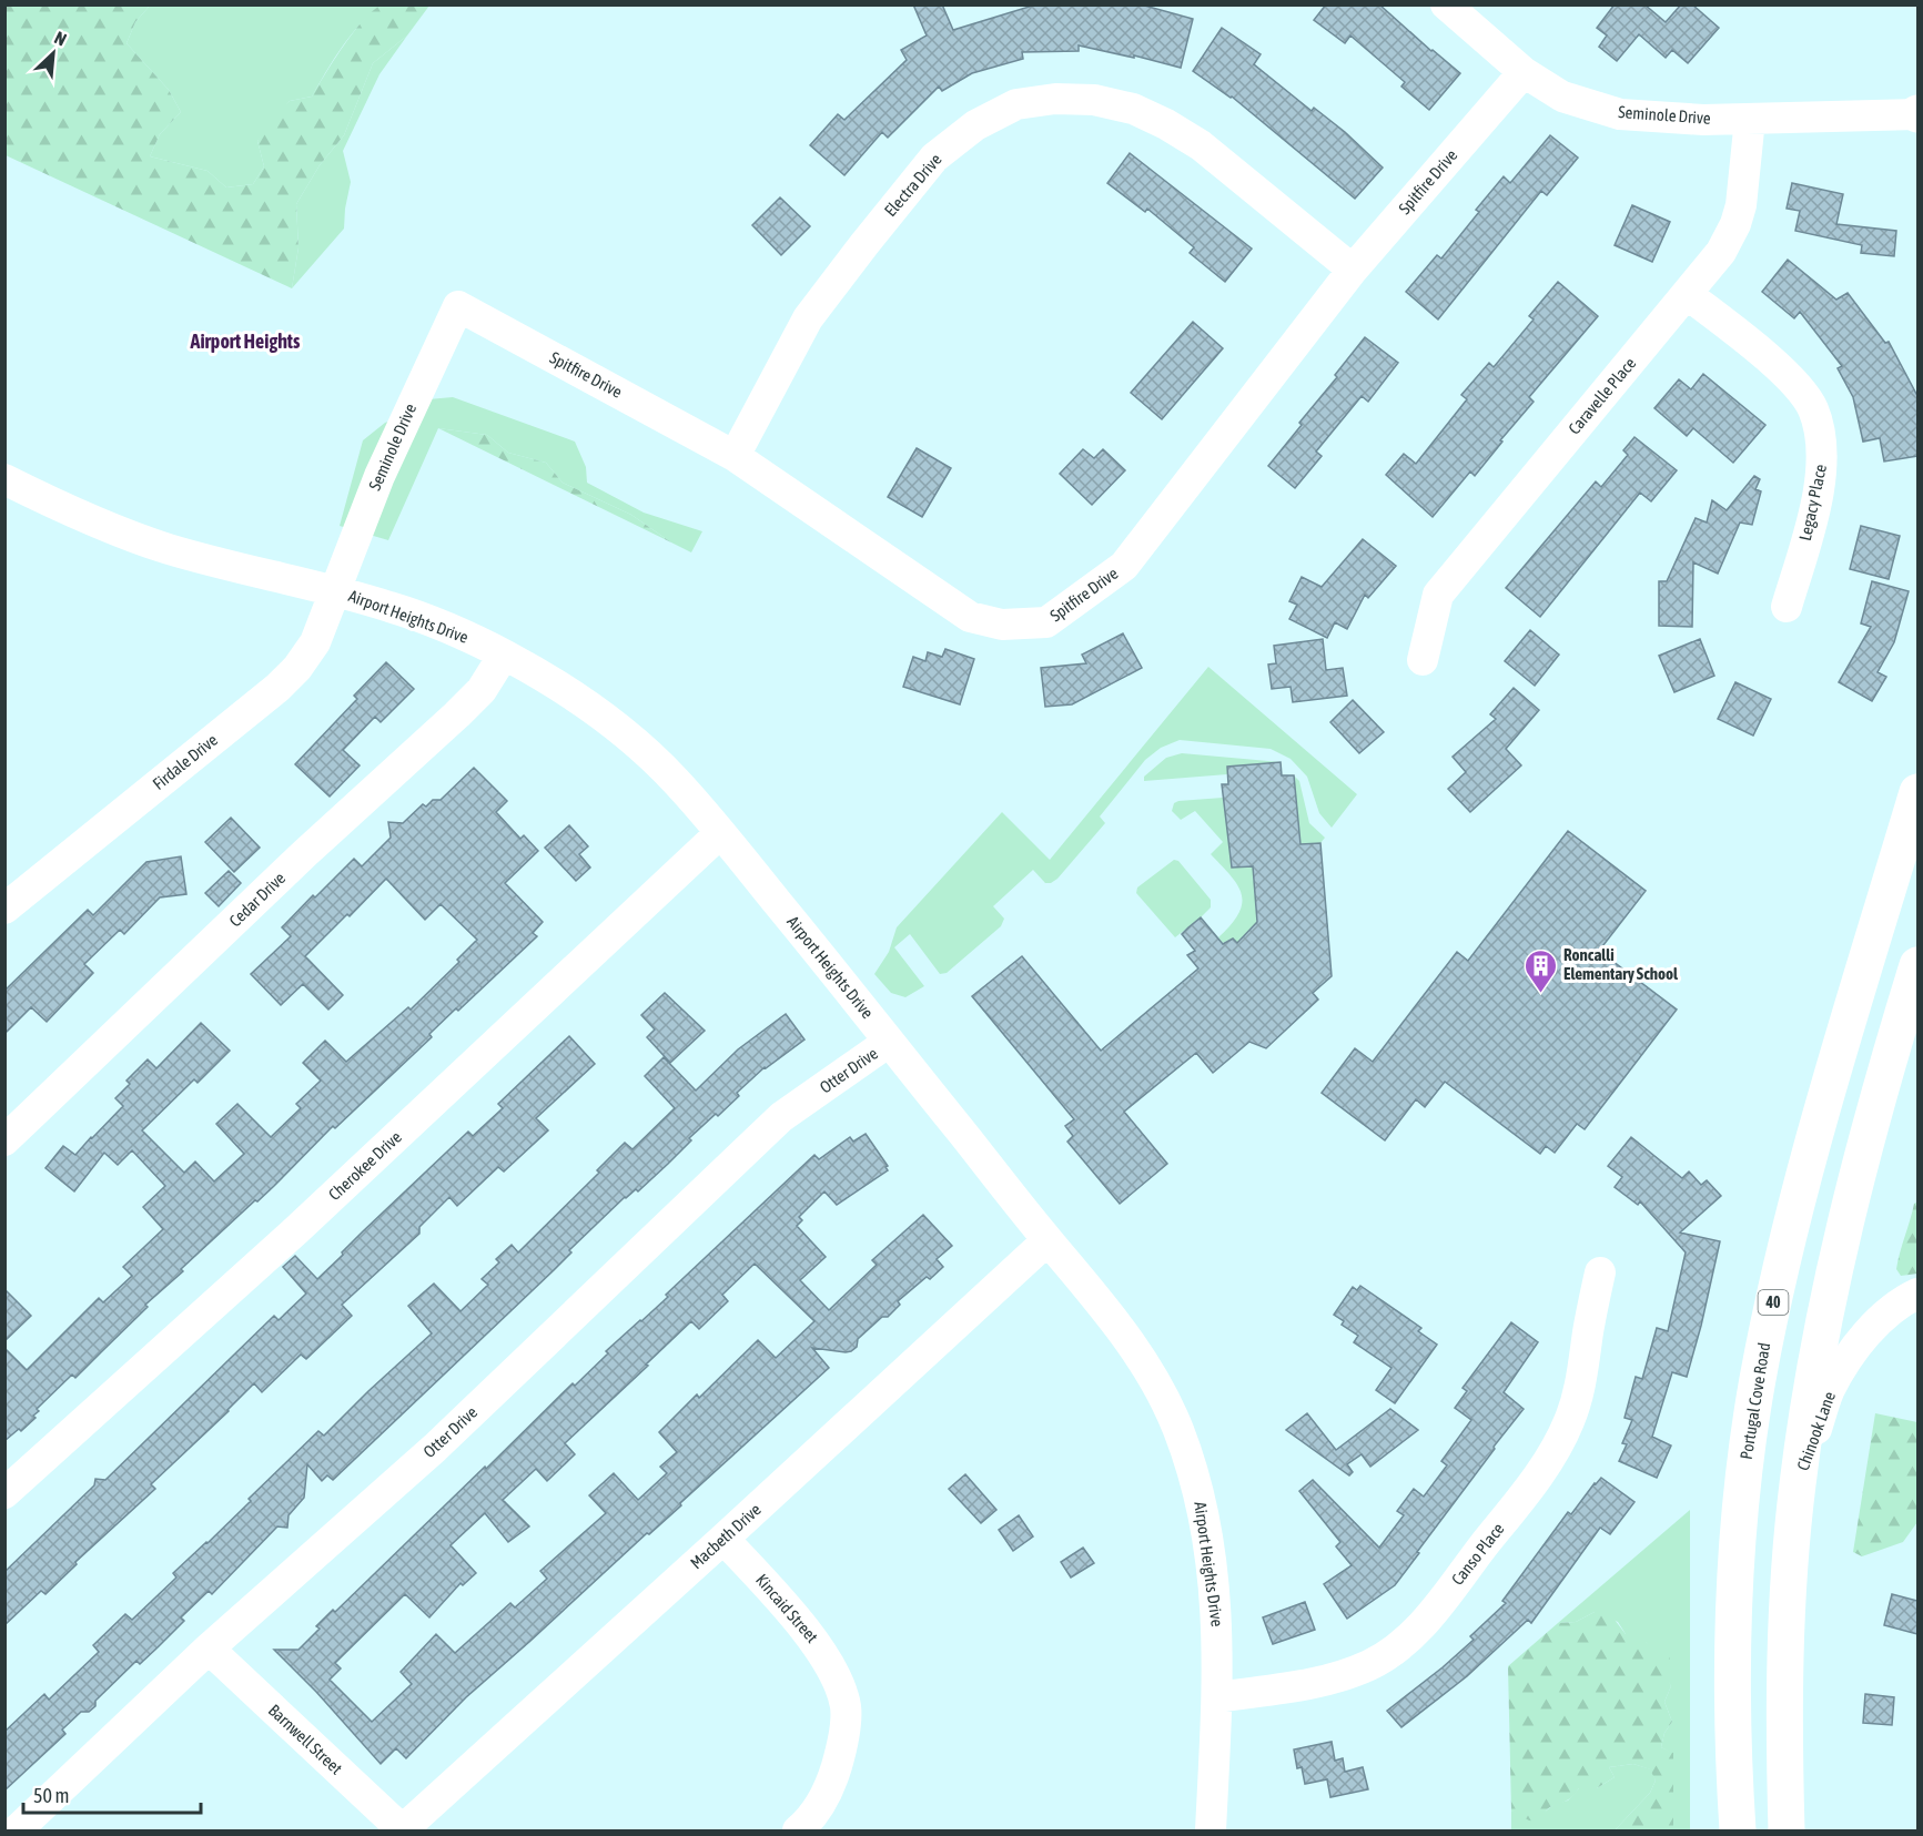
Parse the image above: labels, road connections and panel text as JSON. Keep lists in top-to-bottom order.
{
  "streets": {
    "main road": ["40", "Portugal Cove Road"],
    "street": [
      "Seminole Drive",
      "Spitfire Drive",
      "Electra Drive",
      "Caravelle Place",
      "Legacy Place",
      "Airport Heights Drive",
      "Firdale Drive",
      "Cedar Drive",
      "Otter Drive",
      "Cherokee Drive",
      "Chinook Lane",
      "Macbeth Drive",
      "Canso Place",
      "Kincaid Street",
      "Barnwell Street"
    ]
  },
  "crossings": [
    ["Seminole Drive", "Spitfire Drive"],
    ["Seminole Drive", "Caravelle Place"],
    ["Seminole Drive", "Airport Heights Drive"],
    ["Seminole Drive", "Firdale Drive"],
    ["Spitfire Drive", "Electra Drive"],
    ["Caravelle Place", "Legacy Place"],
    ["Airport Heights Drive", "Firdale Drive"],
    ["Airport Heights Drive", "Cedar Drive"],
    ["Airport Heights Drive", "Otter Drive"],
    ["Airport Heights Drive", "Cherokee Drive"],
    ["Airport Heights Drive", "Macbeth Drive"],
    ["Airport Heights Drive", "Canso Place"],
    ["Otter Drive", "Barnwell Street"],
    ["Macbeth Drive", "Kincaid Street"],
    ["Macbeth Drive", "Barnwell Street"]
  ],
  "districts": ["Airport Heights"],
  "places": {
    "building": ["Roncalli Elementary School"]
  },
  "scale_bar": "50 m",
  "north": "top right"
}
